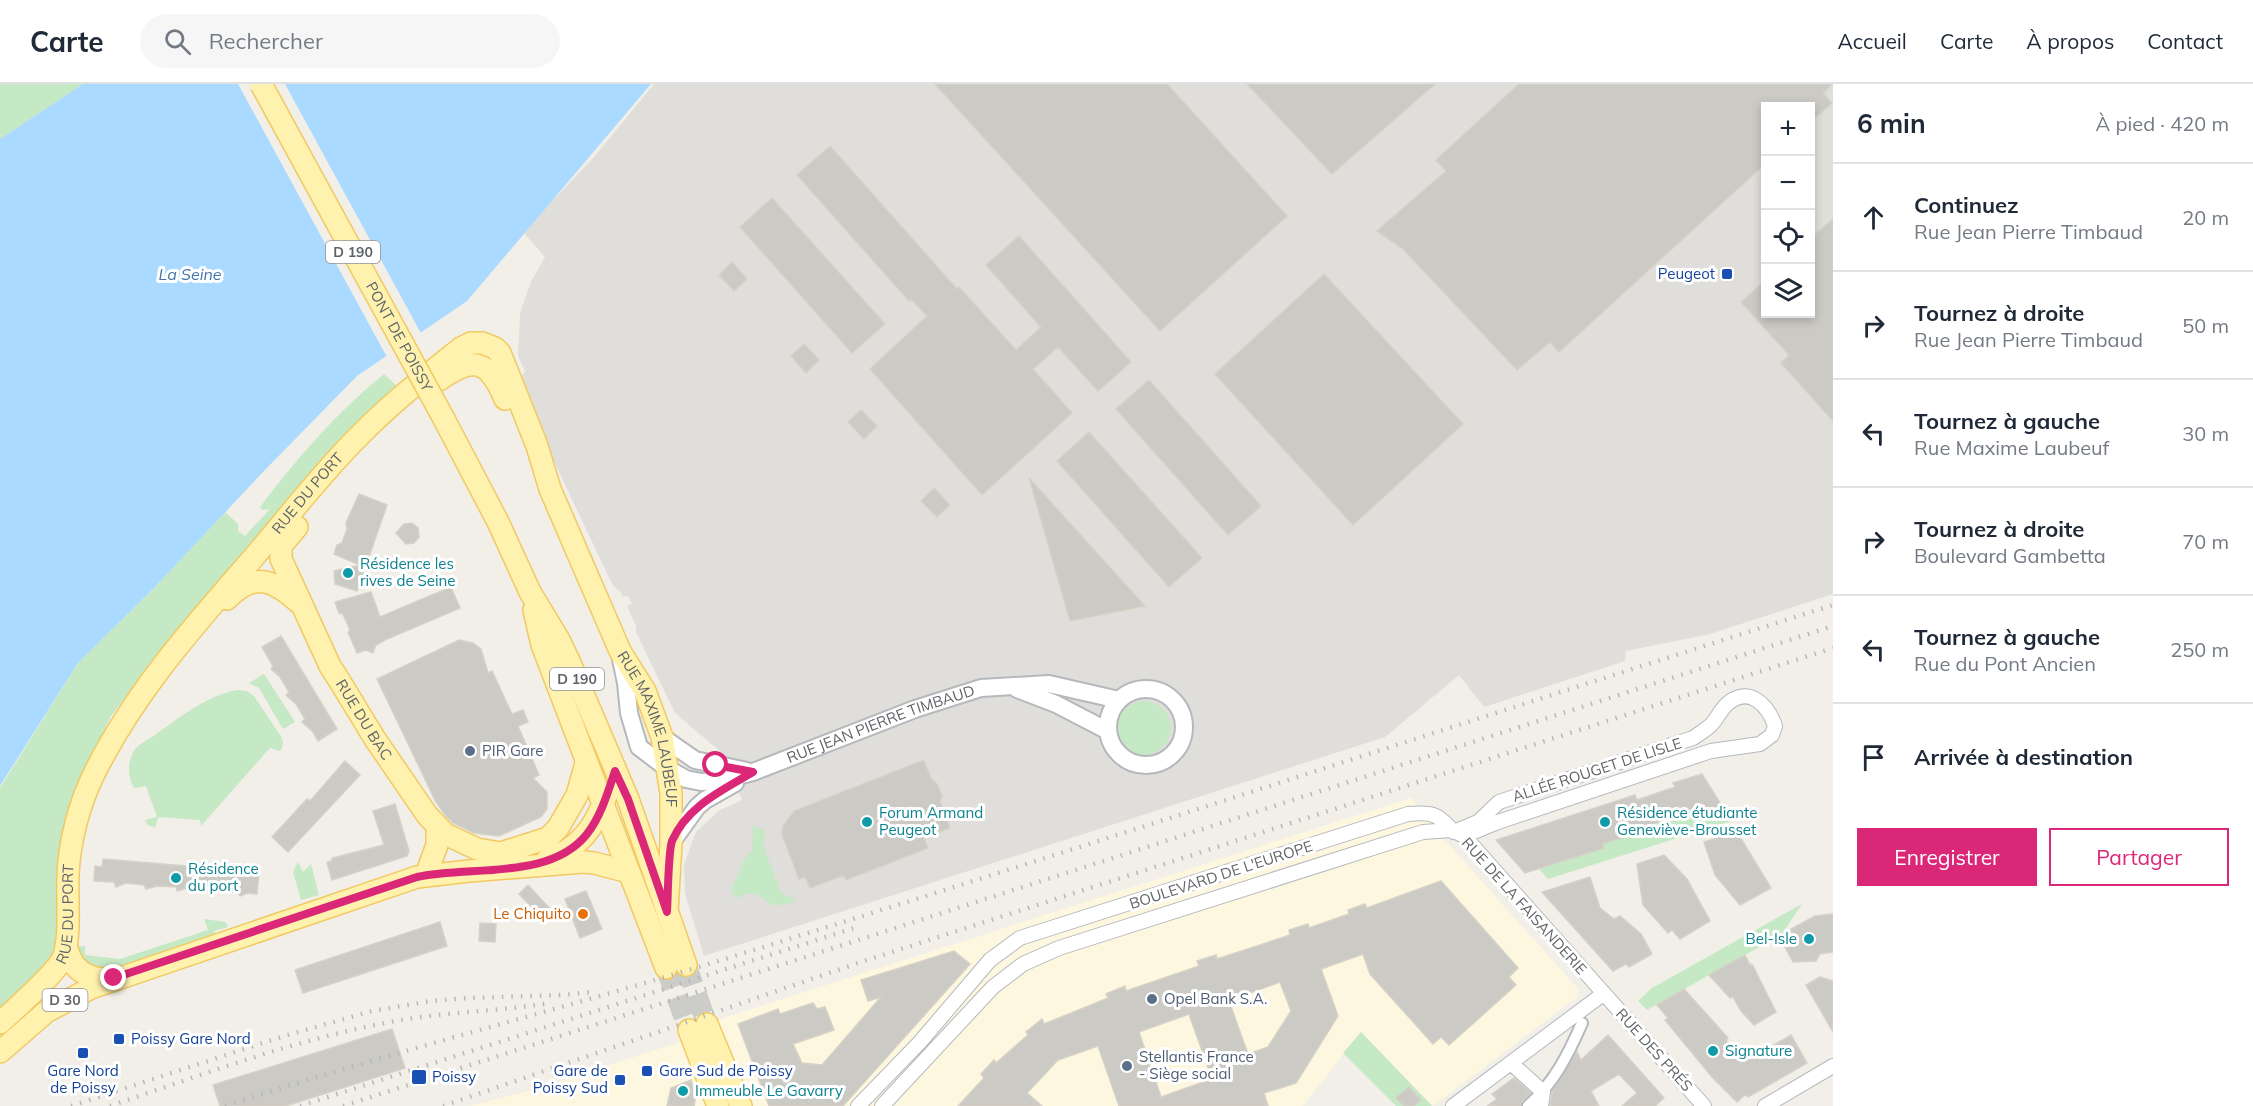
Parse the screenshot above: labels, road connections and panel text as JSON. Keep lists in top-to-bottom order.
{
  "streets": {
    "main road": [
      "D 190",
      "PONT DE POISSY",
      "RUE DU PORT",
      "RUE DU BAC",
      "RUE MAXIME LAUBEUF",
      "D 30"
    ],
    "street": [
      "RUE JEAN PIERRE TIMBAUD",
      "ALLÉE ROUGET DE LISLE",
      "BOULEVARD DE L'EUROPE",
      "RUE DE LA FAISANDERIE",
      "RUE DES PRÉS"
    ]
  },
  "crossings": [
    ["D 190", "PONT DE POISSY"],
    ["D 190", "RUE MAXIME LAUBEUF"],
    ["D 190", "D 30"],
    ["RUE DU PORT", "RUE DU BAC"],
    ["RUE DU PORT", "RUE MAXIME LAUBEUF"],
    ["RUE DU PORT", "D 30"],
    ["RUE DU BAC", "RUE MAXIME LAUBEUF"],
    ["RUE JEAN PIERRE TIMBAUD", "RUE MAXIME LAUBEUF"],
    ["ALLÉE ROUGET DE LISLE", "BOULEVARD DE L'EUROPE"],
    ["ALLÉE ROUGET DE LISLE", "RUE DE LA FAISANDERIE"],
    ["BOULEVARD DE L'EUROPE", "RUE DE LA FAISANDERIE"],
    ["RUE DE LA FAISANDERIE", "RUE DES PRÉS"]
  ],
  "water": ["La Seine"],
  "places": {
    "transit": [
      "Peugeot",
      "Poissy Gare Nord",
      "Gare Nord de Poissy",
      "Gare Sud de Poissy",
      "Poissy",
      "Gare de Poissy Sud"
    ],
    "other": [
      "Résidence les rives de Seine",
      "PIR Gare",
      "Forum Armand Peugeot",
      "Résidence étudiante Geneviève-Brousset",
      "Résidence du port",
      "Le Chiquito",
      "Bel-Isle",
      "Opel Bank S.A.",
      "Signature",
      "Stellantis France - Siège social",
      "Immeuble Le Gavarry"
    ]
  },
  "page": {
    "header": "Carte",
    "search": "Rechercher",
    "nav": [
      "Accueil",
      "Carte",
      "À propos",
      "Contact"
    ],
    "heading": ["6 min", "À pied · 420 m"],
    "map_buttons": ["+", "−"],
    "list": [
      ["Continuez", "Rue Jean Pierre Timbaud", "20 m"],
      ["Tournez à droite", "Rue Jean Pierre Timbaud", "50 m"],
      ["Tournez à gauche", "Rue Maxime Laubeuf", "30 m"],
      ["Tournez à droite", "Boulevard Gambetta", "70 m"],
      ["Tournez à gauche", "Rue du Pont Ancien", "250 m"],
      "Arrivée à destination"
    ],
    "buttons": ["Enregistrer", "Partager"]
  }
}
